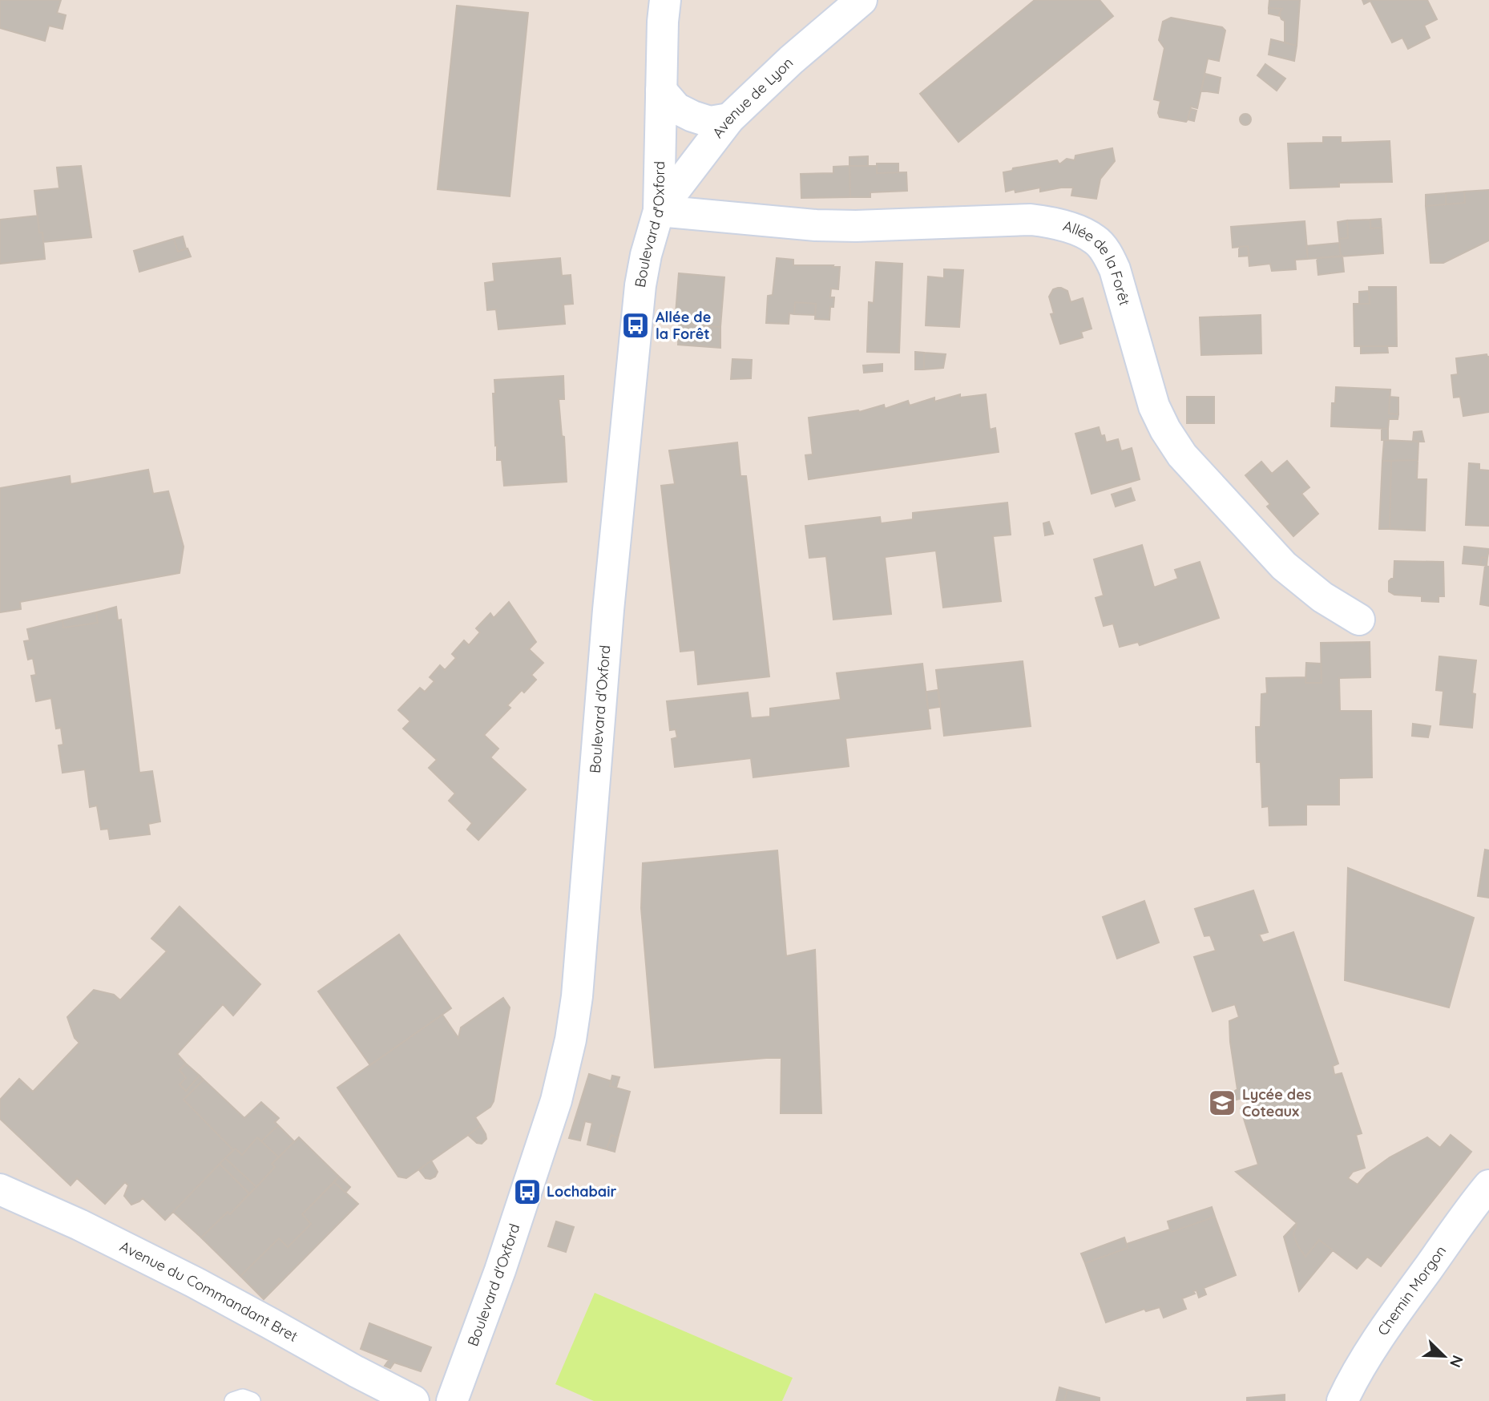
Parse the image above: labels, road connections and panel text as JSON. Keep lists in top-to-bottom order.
{
  "streets": {
    "street": [
      "Avenue de Lyon",
      "Boulevard d'Oxford",
      "Allée de la Forêt",
      "Chemin Morgon",
      "Avenue du Commandant Bret"
    ]
  },
  "crossings": [
    ["Avenue de Lyon", "Boulevard d'Oxford"],
    ["Avenue de Lyon", "Allée de la Forêt"],
    ["Boulevard d'Oxford", "Allée de la Forêt"]
  ],
  "places": {
    "bus stop": ["Allée de la Forêt", "Lochabair"],
    "school or university": ["Lycée des Coteaux"]
  },
  "north": "bottom right"
}
